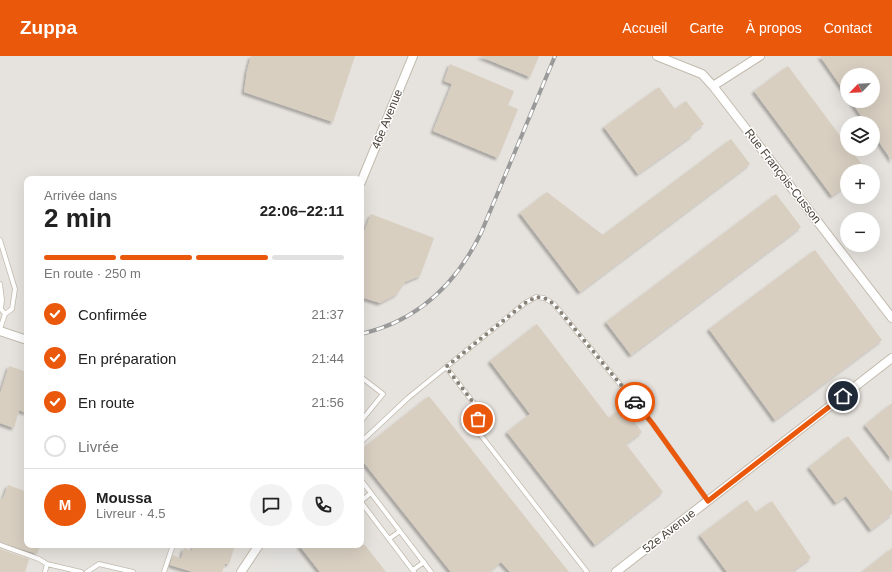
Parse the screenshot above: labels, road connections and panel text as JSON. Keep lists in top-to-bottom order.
{
  "streets": {
    "street": ["46e Avenue", "Rue François-Cusson", "52e Avenue"]
  },
  "north": "bottom left",
  "page": {
    "header": "Zuppa",
    "nav": [
      "Accueil",
      "Carte",
      "À propos",
      "Contact"
    ],
    "map_buttons": ["+", "−"],
    "heading": ["2 min", "Arrivée dans", "22:06–22:11"],
    "panel": ["Moussa", "Livreur · 4.5"],
    "bar": "En route · 250 m",
    "list": [
      ["Confirmée", "21:37"],
      ["En préparation", "21:44"],
      ["En route", "21:56"],
      "Livrée"
    ],
    "round": "M"
  }
}
